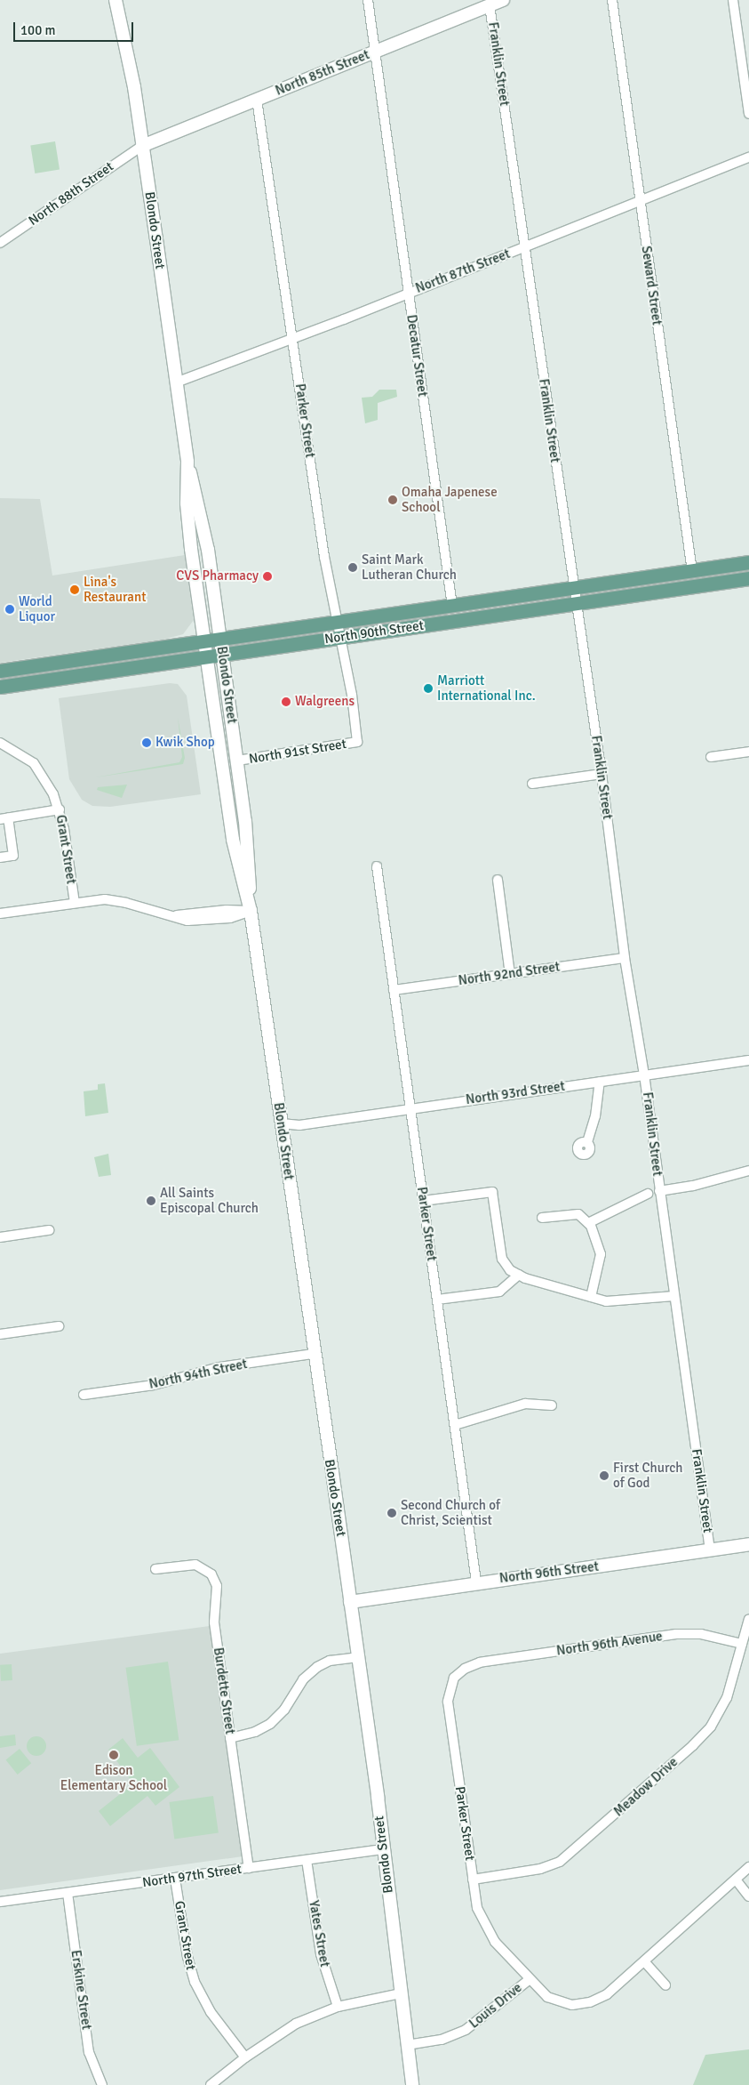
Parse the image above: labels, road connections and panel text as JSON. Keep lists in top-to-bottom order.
{
  "streets": {
    "main road": [
      "North 85th Street",
      "Blondo Street",
      "North 90th Street",
      "North 96th Street"
    ],
    "street": [
      "Franklin Street",
      "North 88th Street",
      "North 87th Street",
      "Seward Street",
      "Decatur Street",
      "Parker Street",
      "North 91st Street",
      "Grant Street",
      "North 92nd Street",
      "North 93rd Street",
      "North 94th Street",
      "North 96th Avenue",
      "Burdette Street",
      "Meadow Drive",
      "North 97th Street",
      "Yates Street",
      "Erskine Street",
      "Louis Drive"
    ]
  },
  "crossings": [
    ["Franklin Street", "North 85th Street"],
    ["Franklin Street", "North 87th Street"],
    ["Franklin Street", "North 90th Street"],
    ["Franklin Street", "North 92nd Street"],
    ["Franklin Street", "North 93rd Street"],
    ["Franklin Street", "North 96th Street"],
    ["North 85th Street", "North 88th Street"],
    ["North 85th Street", "Blondo Street"],
    ["North 85th Street", "Decatur Street"],
    ["North 85th Street", "Parker Street"],
    ["North 88th Street", "Blondo Street"],
    ["Blondo Street", "North 87th Street"],
    ["Blondo Street", "North 90th Street"],
    ["Blondo Street", "North 91st Street"],
    ["Blondo Street", "North 93rd Street"],
    ["Blondo Street", "North 94th Street"],
    ["Blondo Street", "North 96th Street"],
    ["Blondo Street", "North 97th Street"],
    ["Blondo Street", "Louis Drive"],
    ["North 87th Street", "Seward Street"],
    ["North 87th Street", "Decatur Street"],
    ["North 87th Street", "Parker Street"],
    ["Seward Street", "North 90th Street"],
    ["Decatur Street", "North 90th Street"],
    ["Parker Street", "North 90th Street"],
    ["Parker Street", "North 91st Street"],
    ["Parker Street", "North 92nd Street"],
    ["Parker Street", "North 93rd Street"],
    ["Parker Street", "North 96th Street"],
    ["Parker Street", "North 96th Avenue"],
    ["Parker Street", "Meadow Drive"],
    ["Parker Street", "Louis Drive"],
    ["Grant Street", "North 97th Street"],
    ["North 96th Avenue", "Meadow Drive"],
    ["Burdette Street", "North 97th Street"],
    ["North 97th Street", "Yates Street"],
    ["North 97th Street", "Erskine Street"]
  ],
  "places": [
    "Omaha Japenese School",
    "Saint Mark Lutheran Church",
    "CVS Pharmacy",
    "Lina's Restaurant",
    "World Liquor",
    "Marriott International Inc.",
    "Walgreens",
    "Kwik Shop",
    "All Saints Episcopal Church",
    "First Church of God",
    "Second Church of Christ, Scientist",
    "Edison Elementary School"
  ],
  "scale_bar": "100 m"
}
